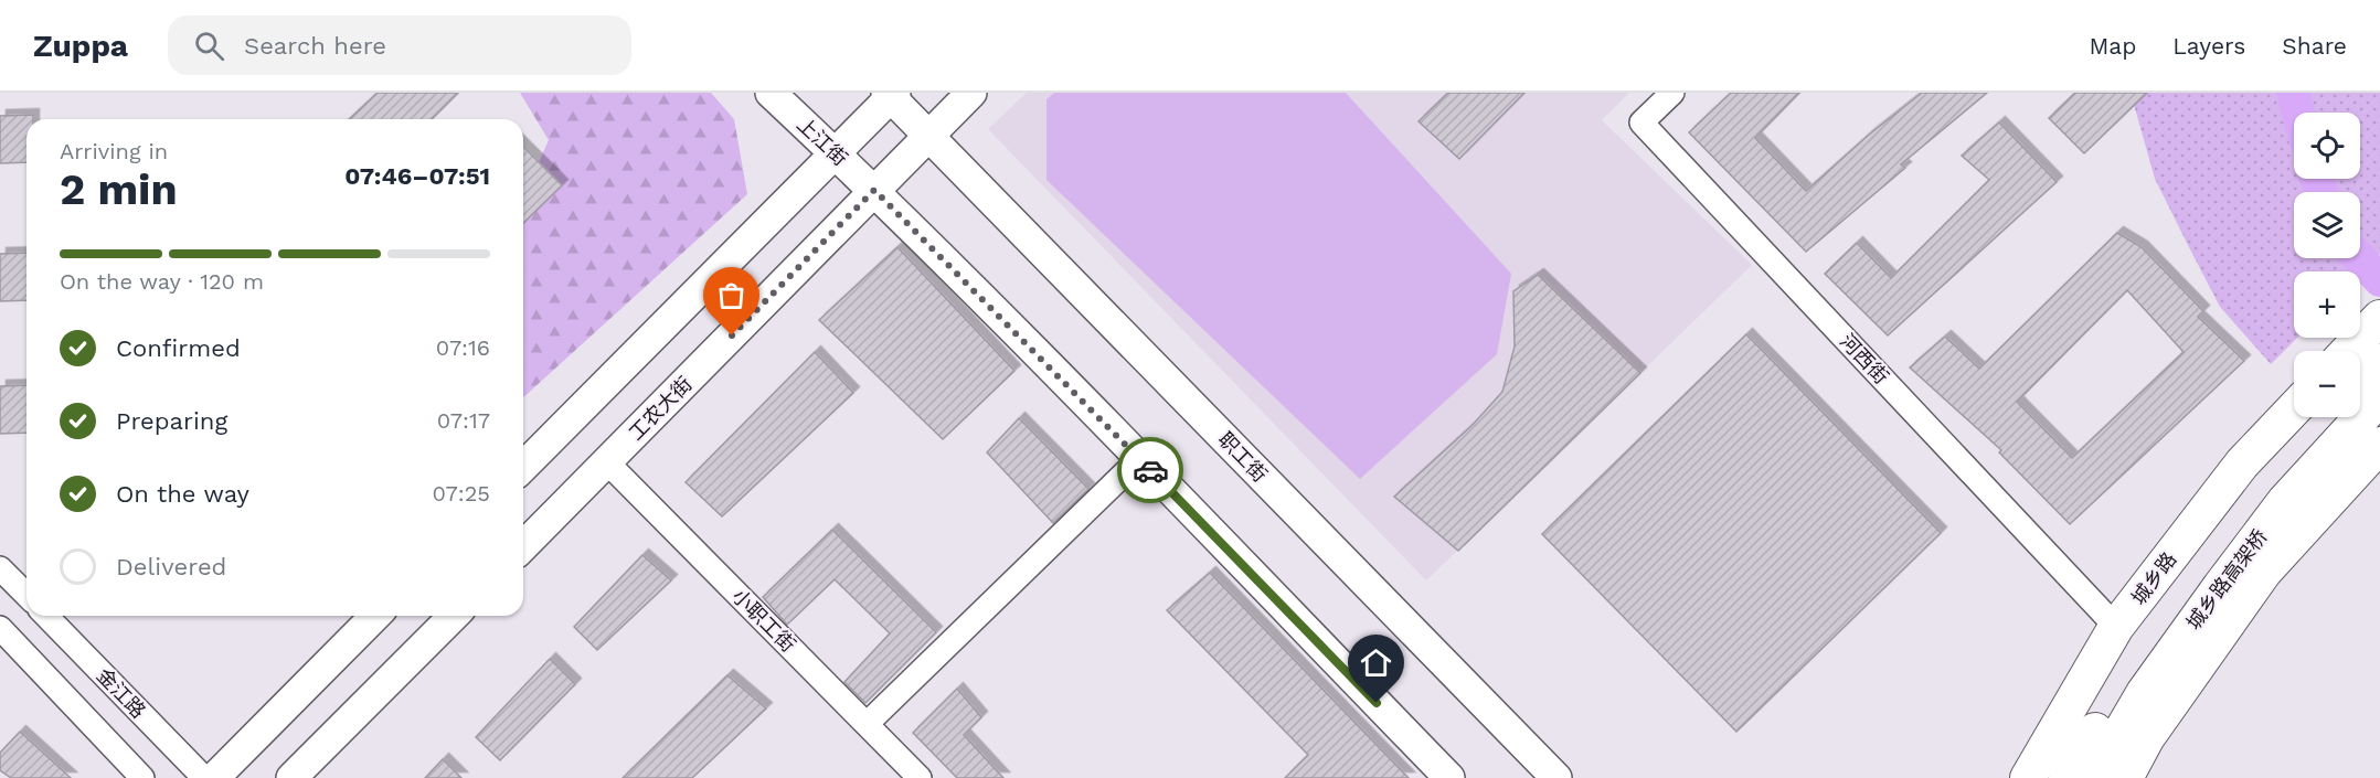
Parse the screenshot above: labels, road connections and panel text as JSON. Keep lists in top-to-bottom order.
{
  "streets": {
    "highway": ["城乡路", "城乡路高架桥"],
    "main road": ["上江街", "工农大街", "职工街"],
    "street": ["河西街", "小职工街", "金江路"]
  },
  "crossings": [
    ["上江街", "工农大街"],
    ["河西街", "城乡路"],
    ["工农大街", "职工街"],
    ["工农大街", "小职工街"]
  ],
  "page": {
    "header": "Zuppa",
    "search": "Search here",
    "nav": ["Map", "Layers", "Share"],
    "map_buttons": ["+", "−"],
    "heading": ["2 min", "Arriving in", "07:46–07:51"],
    "bar": "On the way · 120 m",
    "list": [
      ["Confirmed", "07:16"],
      ["Preparing", "07:17"],
      ["On the way", "07:25"],
      "Delivered"
    ]
  }
}
